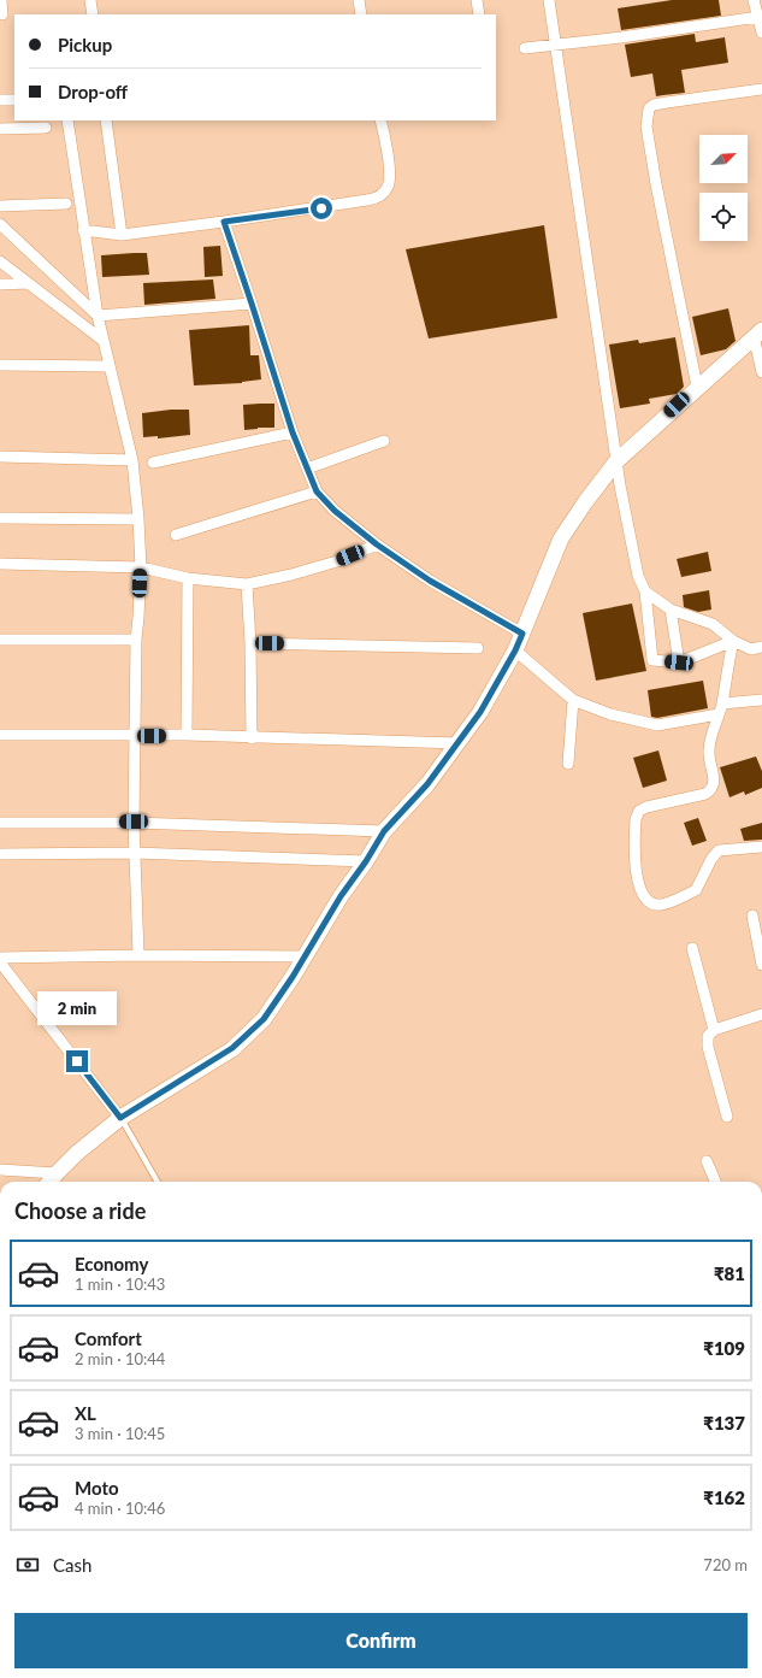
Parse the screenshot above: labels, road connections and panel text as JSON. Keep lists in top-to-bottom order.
{
  "north": "top right",
  "page": {
    "banner": ["Pickup", "Drop-off"],
    "bubble": "2 min",
    "heading": "Choose a ride",
    "list": [
      {
        "name": "Economy",
        "note": "1 min · 10:43",
        "value": "₹81"
      },
      {
        "name": "Comfort",
        "note": "2 min · 10:44",
        "value": "₹109"
      },
      {
        "name": "XL",
        "note": "3 min · 10:45",
        "value": "₹137"
      },
      {
        "name": "Moto",
        "note": "4 min · 10:46",
        "value": "₹162"
      }
    ],
    "pay": ["Cash", "720 m"],
    "buttons": "Confirm"
  }
}
